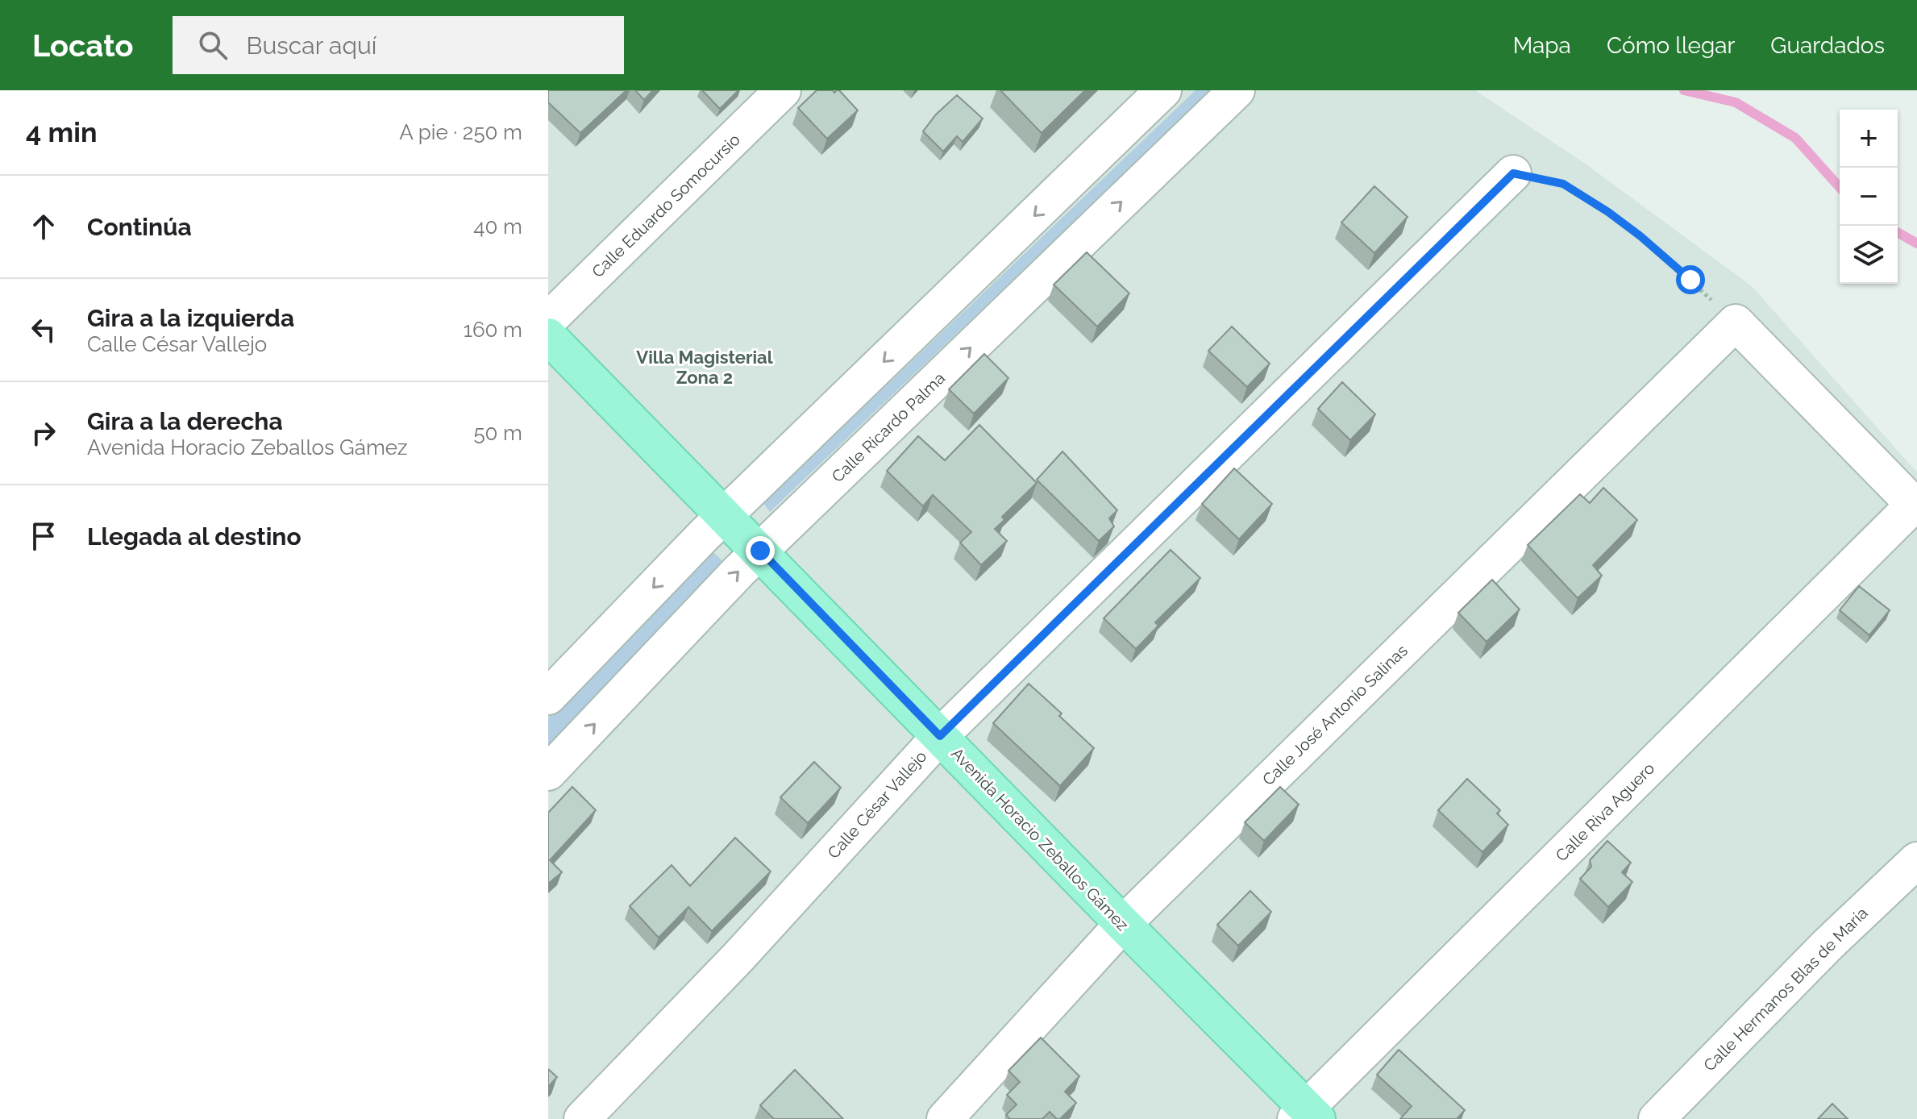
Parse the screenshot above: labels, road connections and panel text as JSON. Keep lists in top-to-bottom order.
{
  "streets": {
    "main road": ["Avenida Horacio Zeballos Gámez"],
    "street": [
      "Calle Eduardo Somocursio",
      "Calle Ricardo Palma",
      "Calle José Antonio Salinas",
      "Calle César Vallejo",
      "Calle Riva Aguero",
      "Calle Hermanos Blas de María"
    ]
  },
  "crossings": [
    ["Calle Ricardo Palma", "Avenida Horacio Zeballos Gámez"],
    ["Calle José Antonio Salinas", "Avenida Horacio Zeballos Gámez"],
    ["Calle César Vallejo", "Avenida Horacio Zeballos Gámez"],
    ["Calle Riva Aguero", "Avenida Horacio Zeballos Gámez"]
  ],
  "districts": ["Villa Magisterial Zona 2"],
  "page": {
    "header": "Locato",
    "search": "Buscar aquí",
    "nav": ["Mapa", "Cómo llegar", "Guardados"],
    "heading": ["4 min", "A pie · 250 m"],
    "map_buttons": ["+", "−"],
    "list": [
      ["Continúa", "40 m"],
      ["Gira a la izquierda", "Calle César Vallejo", "160 m"],
      ["Gira a la derecha", "Avenida Horacio Zeballos Gámez", "50 m"],
      "Llegada al destino"
    ]
  }
}
